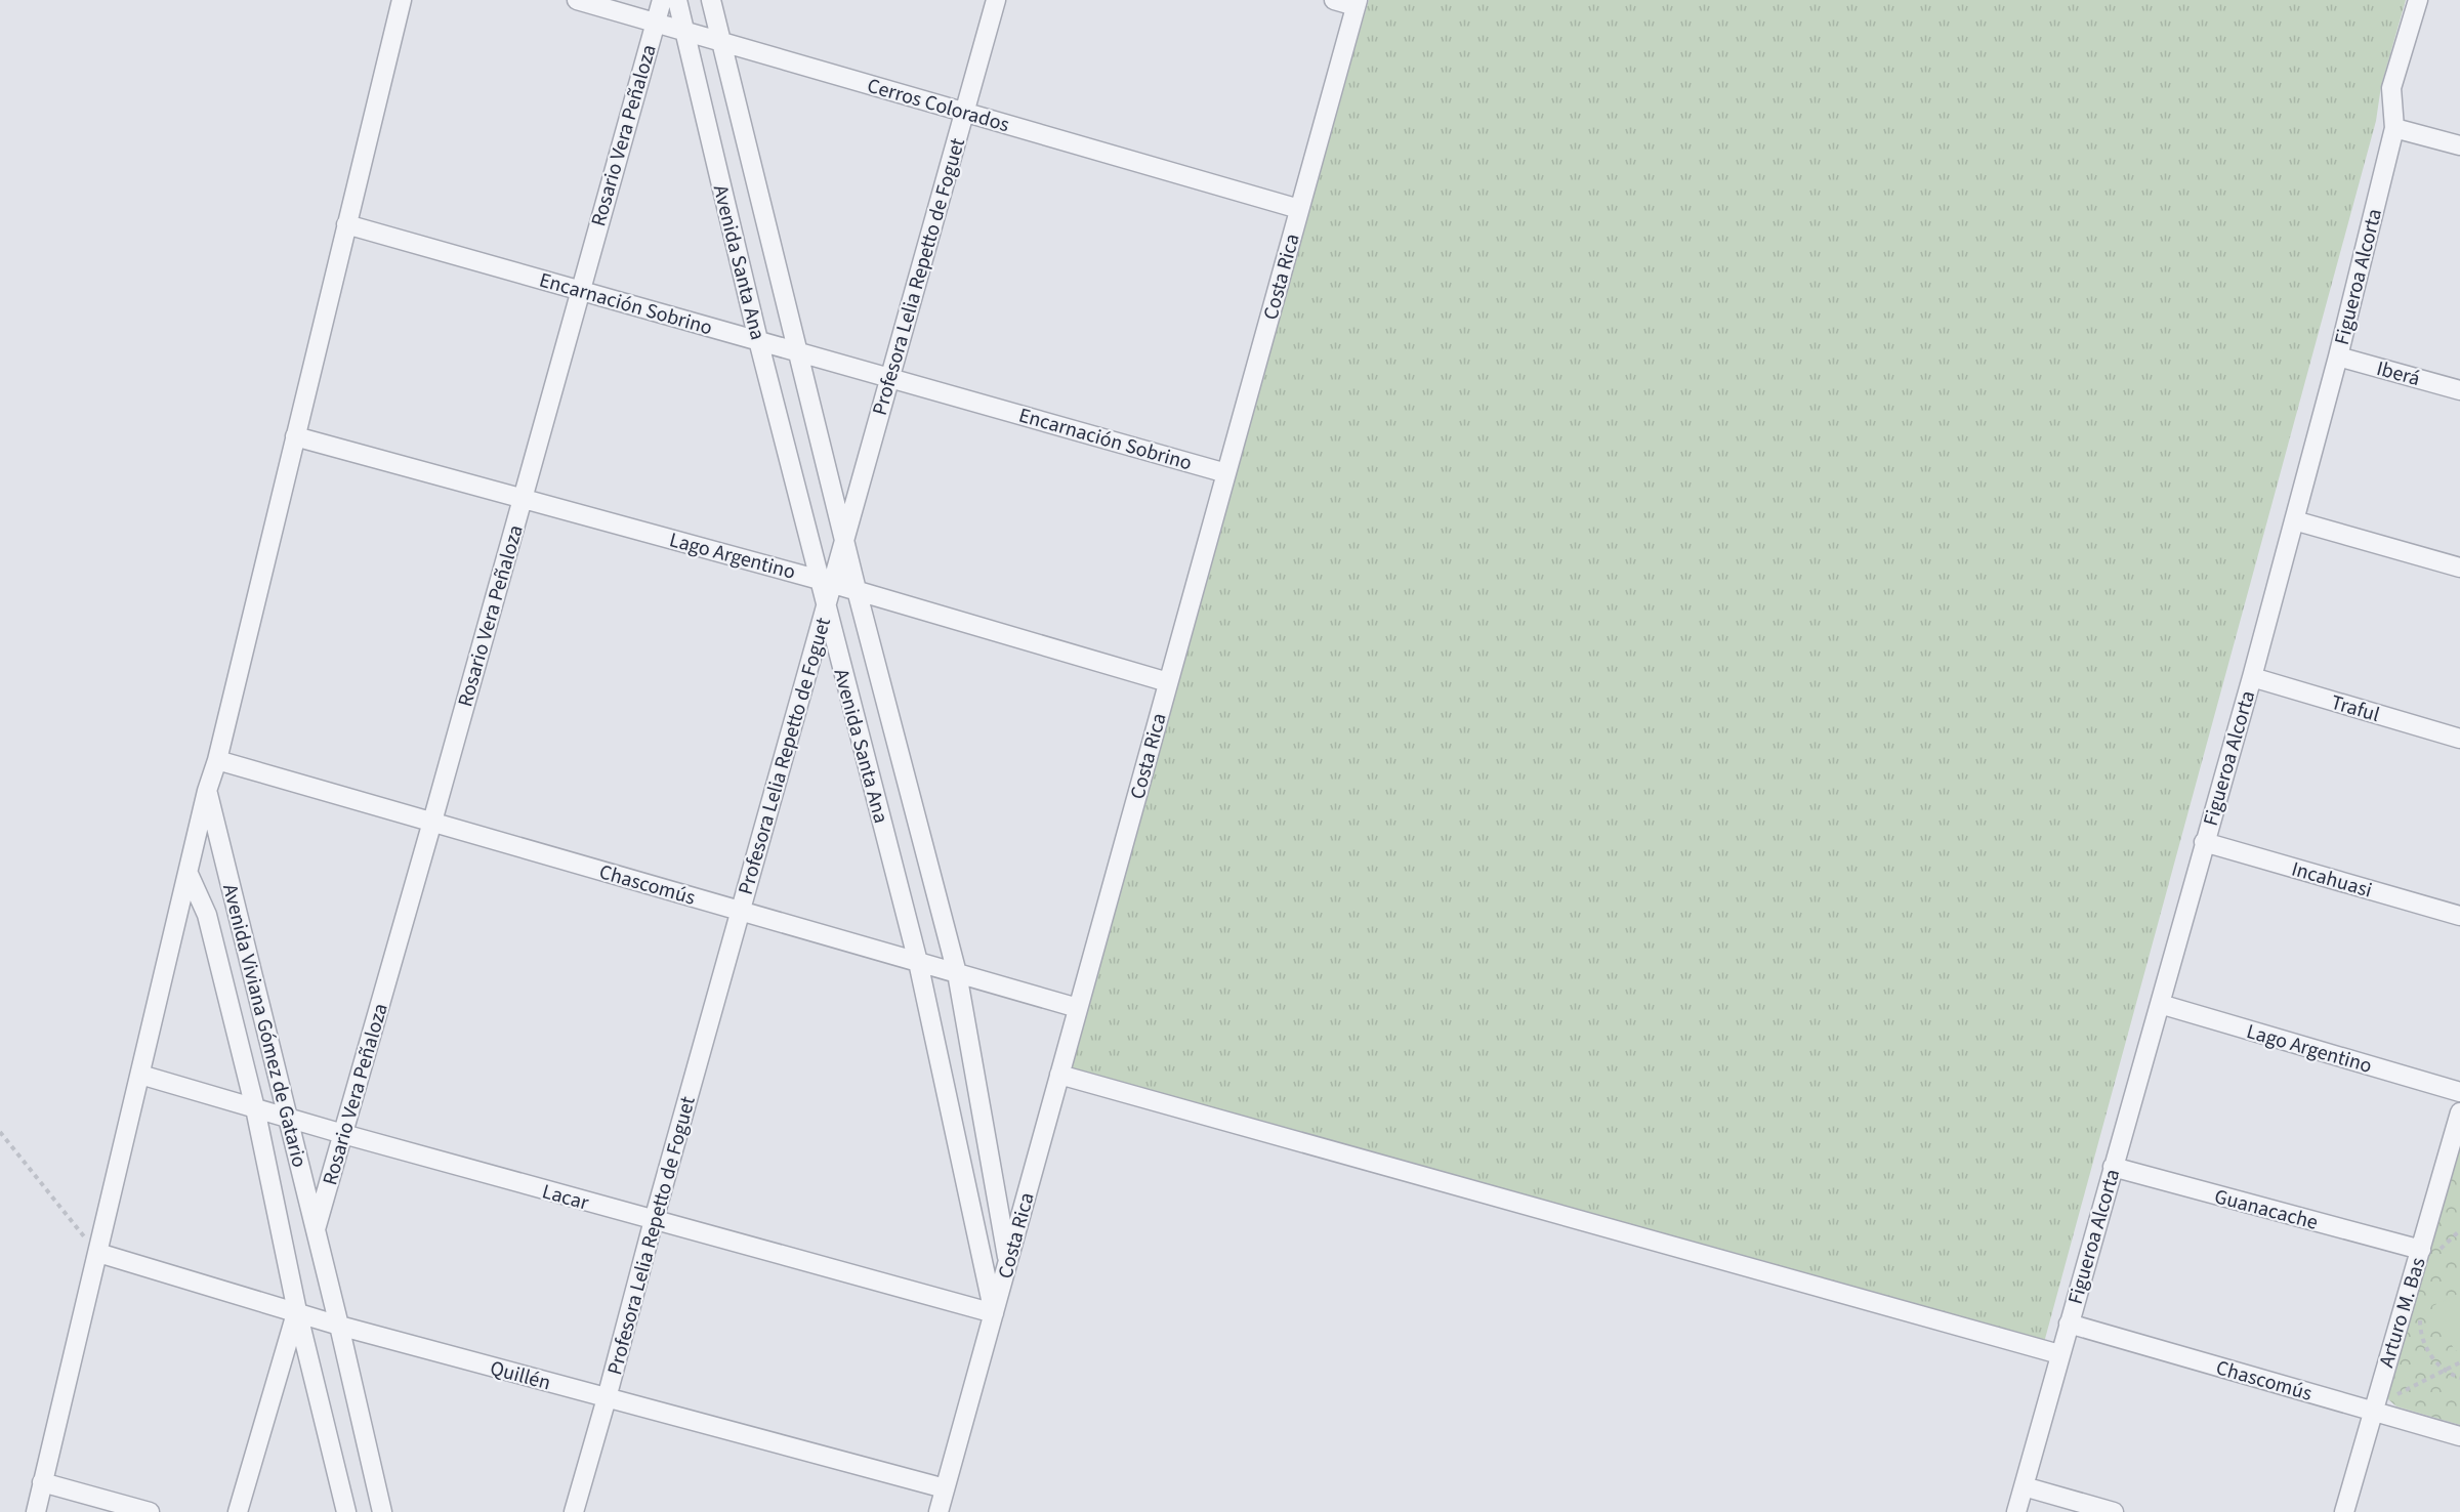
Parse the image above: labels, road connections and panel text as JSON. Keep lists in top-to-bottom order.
{
  "streets": {
    "street": [
      "Cerros Colorados",
      "Rosario Vera Peñaloza",
      "Avenida Santa Ana",
      "Profesora Lelia Repetto de Foguet",
      "Costa Rica",
      "Figueroa Alcorta",
      "Encarnación Sobrino",
      "Iberá",
      "Lago Argentino",
      "Traful",
      "Incahuasi",
      "Chascomús",
      "Avenida Viviana Gómez de Gatario",
      "Lacar",
      "Guanacache",
      "Arturo M. Bas",
      "Quillén"
    ]
  },
  "crossings": [
    ["Cerros Colorados", "Rosario Vera Peñaloza"],
    ["Cerros Colorados", "Avenida Santa Ana"],
    ["Cerros Colorados", "Profesora Lelia Repetto de Foguet"],
    ["Cerros Colorados", "Costa Rica"],
    ["Rosario Vera Peñaloza", "Encarnación Sobrino"],
    ["Rosario Vera Peñaloza", "Lago Argentino"],
    ["Rosario Vera Peñaloza", "Chascomús"],
    ["Rosario Vera Peñaloza", "Avenida Viviana Gómez de Gatario"],
    ["Rosario Vera Peñaloza", "Lacar"],
    ["Avenida Santa Ana", "Profesora Lelia Repetto de Foguet"],
    ["Avenida Santa Ana", "Costa Rica"],
    ["Avenida Santa Ana", "Encarnación Sobrino"],
    ["Avenida Santa Ana", "Lago Argentino"],
    ["Avenida Santa Ana", "Chascomús"],
    ["Avenida Santa Ana", "Lacar"],
    ["Profesora Lelia Repetto de Foguet", "Encarnación Sobrino"],
    ["Profesora Lelia Repetto de Foguet", "Lago Argentino"],
    ["Profesora Lelia Repetto de Foguet", "Chascomús"],
    ["Profesora Lelia Repetto de Foguet", "Lacar"],
    ["Profesora Lelia Repetto de Foguet", "Quillén"],
    ["Costa Rica", "Encarnación Sobrino"],
    ["Costa Rica", "Lago Argentino"],
    ["Costa Rica", "Chascomús"],
    ["Costa Rica", "Lacar"],
    ["Costa Rica", "Quillén"],
    ["Figueroa Alcorta", "Iberá"],
    ["Figueroa Alcorta", "Lago Argentino"],
    ["Figueroa Alcorta", "Traful"],
    ["Figueroa Alcorta", "Incahuasi"],
    ["Figueroa Alcorta", "Chascomús"],
    ["Figueroa Alcorta", "Guanacache"],
    ["Chascomús", "Arturo M. Bas"],
    ["Avenida Viviana Gómez de Gatario", "Lacar"],
    ["Avenida Viviana Gómez de Gatario", "Quillén"],
    ["Guanacache", "Arturo M. Bas"]
  ]
}
